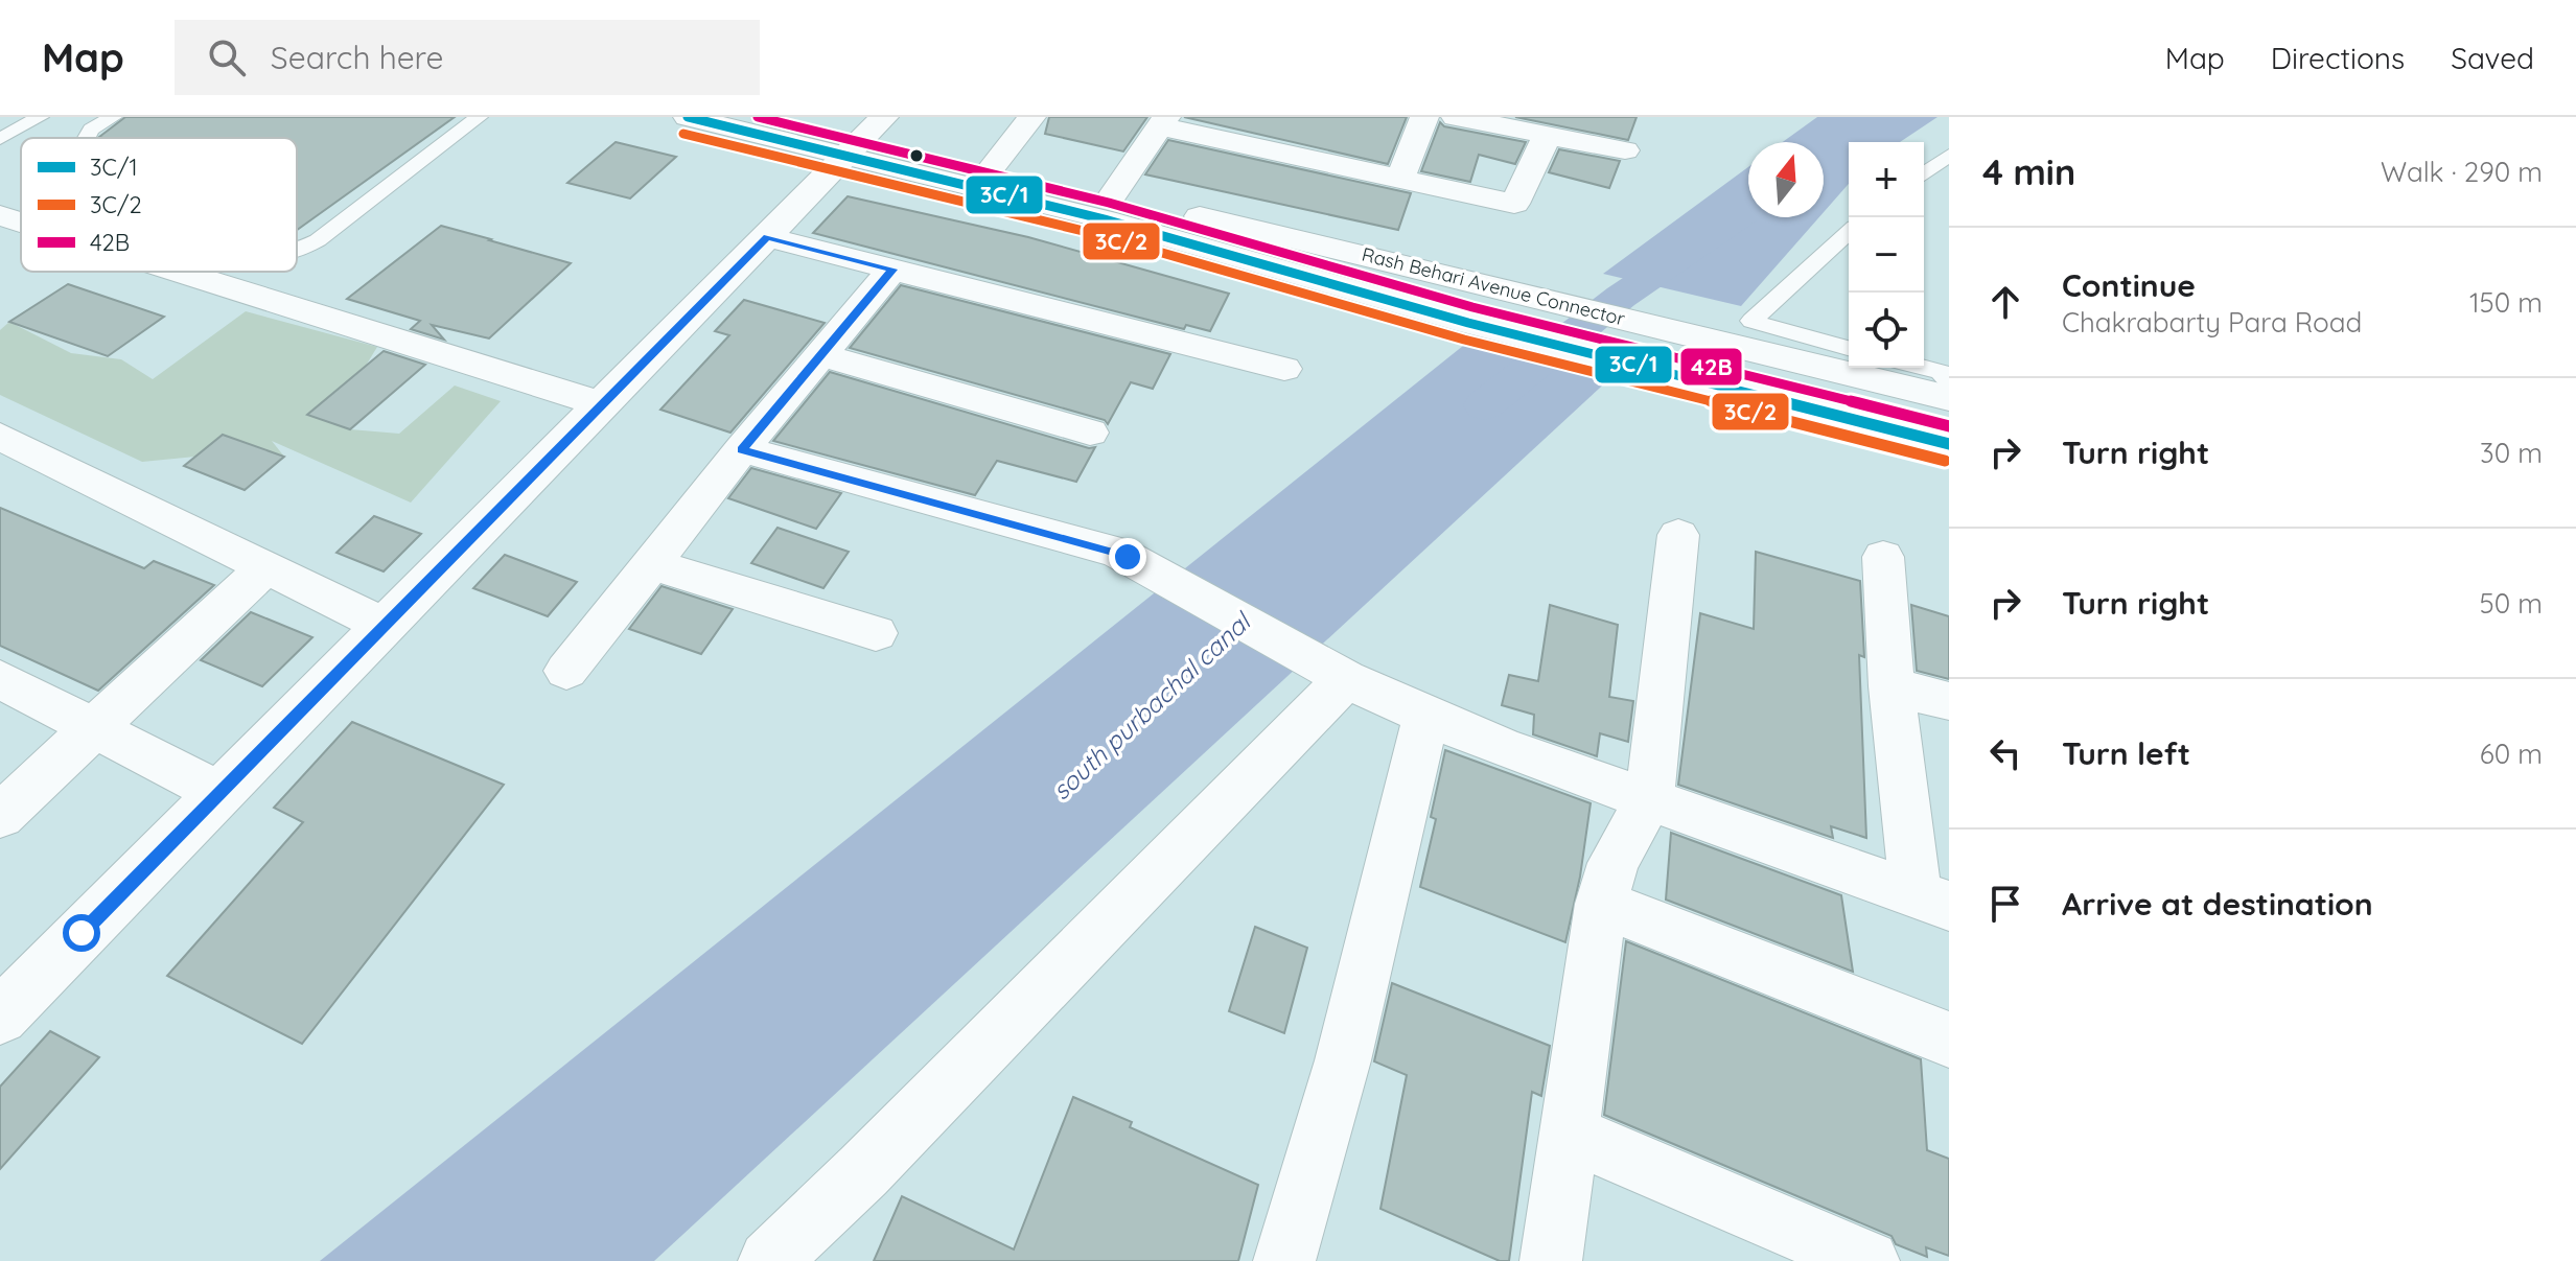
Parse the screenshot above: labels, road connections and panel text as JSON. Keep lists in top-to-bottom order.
{
  "streets": {
    "street": ["Rash Behari Avenue Connector"]
  },
  "water": ["south purbachal canal"],
  "lines": ["transit line 3C/1", "transit line 42B", "transit line 3C/2"],
  "legend": ["3C/1", "3C/2", "42B"],
  "north": "top",
  "page": {
    "header": "Map",
    "search": "Search here",
    "nav": ["Map", "Directions", "Saved"],
    "heading": ["4 min", "Walk · 290 m"],
    "map_buttons": ["+", "−"],
    "list": [
      ["Continue", "Chakrabarty Para Road", "150 m"],
      ["Turn right", "30 m"],
      ["Turn right", "50 m"],
      ["Turn left", "60 m"],
      "Arrive at destination"
    ]
  }
}
